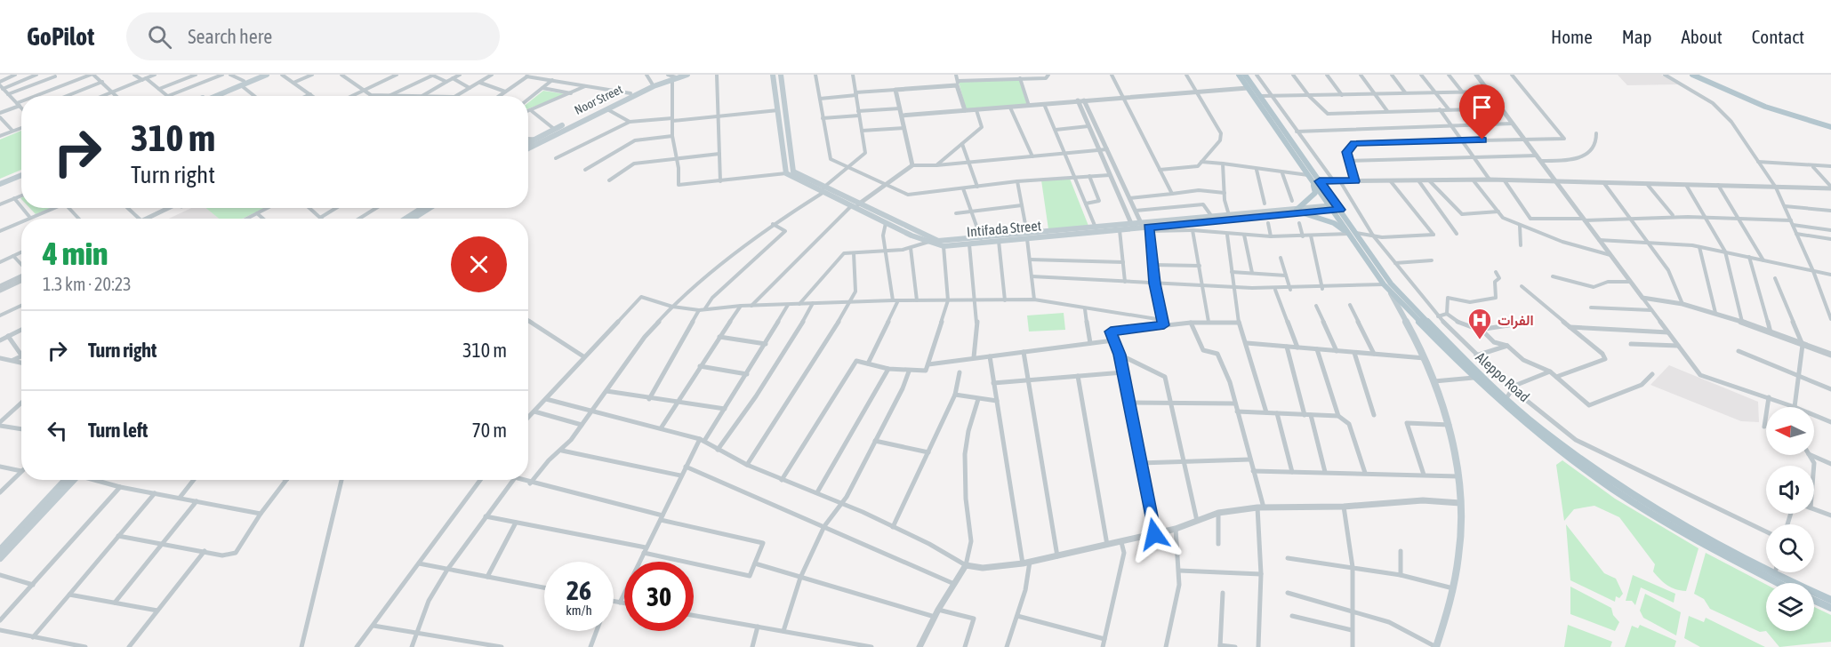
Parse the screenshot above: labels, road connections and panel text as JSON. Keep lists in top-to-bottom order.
{
  "streets": {
    "main road": ["Noor Street", "Intifada Street", "Aleppo Road"]
  },
  "crossings": [
    ["Intifada Street", "Aleppo Road"]
  ],
  "places": {
    "hospital": ["الفرات"]
  },
  "north": "left",
  "page": {
    "header": "GoPilot",
    "search": "Search here",
    "nav": [
      "Home",
      "Map",
      "About",
      "Contact"
    ],
    "turn": ["310 m", "Turn right"],
    "heading": ["4 min", "1.3 km · 20:23"],
    "list": [
      {
        "name": "Turn right",
        "value": "310 m"
      },
      {
        "name": "Turn left",
        "value": "70 m"
      }
    ],
    "speed": "26 km/h",
    "limit": "30"
  }
}
